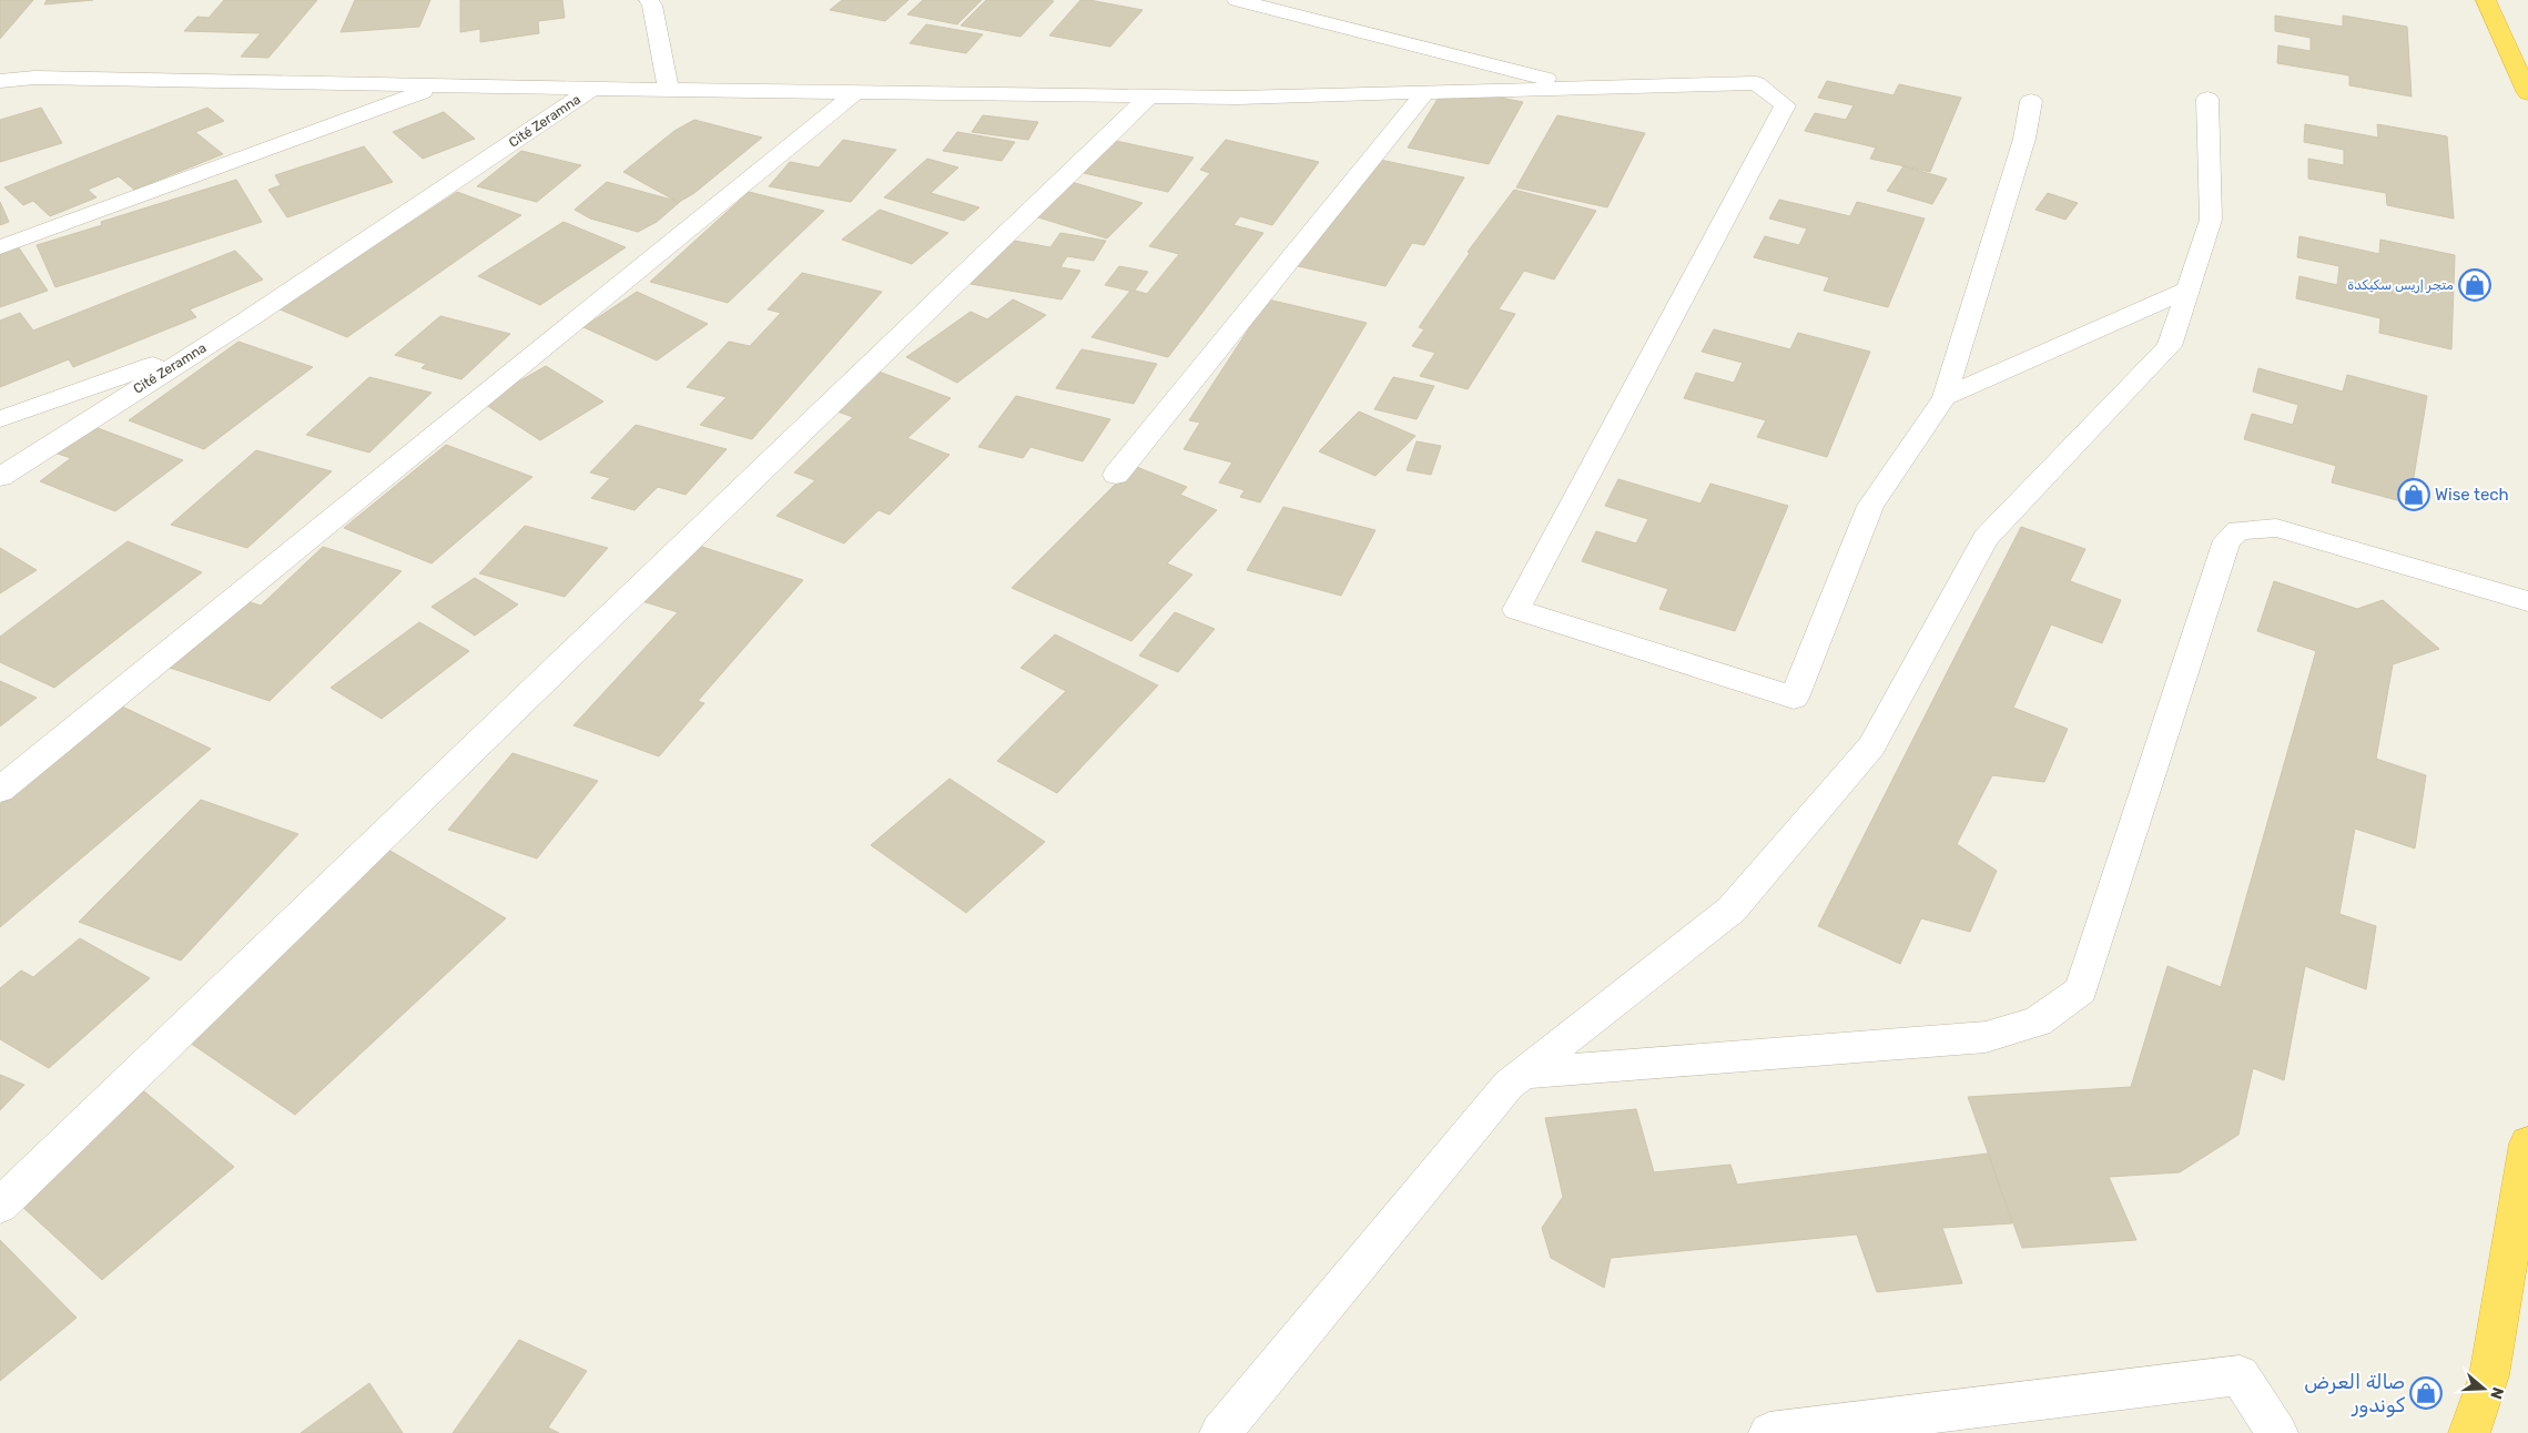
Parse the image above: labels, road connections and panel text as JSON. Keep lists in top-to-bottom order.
{
  "streets": {
    "street": ["Cité Zeramna"]
  },
  "places": {
    "shop": ["متجر إريس سكيكدة", "Wise tech", "صالة العرض كوندور"]
  },
  "north": "right"
}
